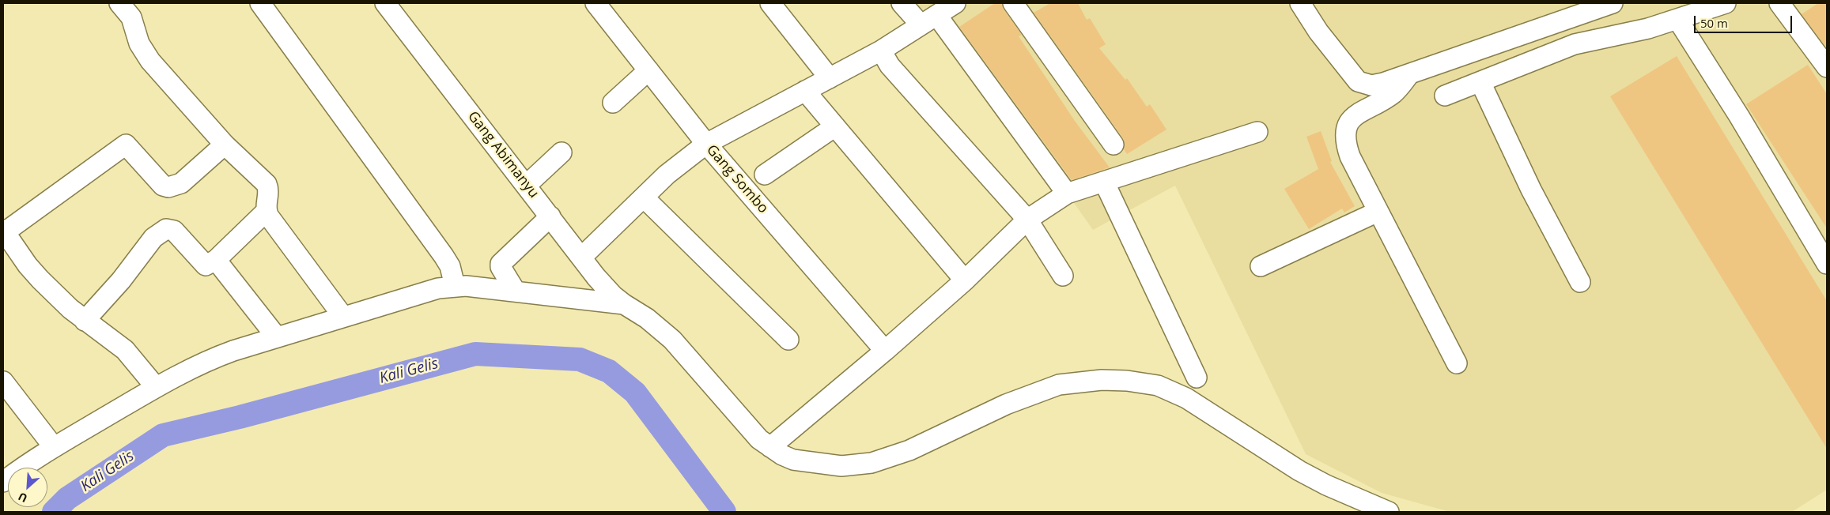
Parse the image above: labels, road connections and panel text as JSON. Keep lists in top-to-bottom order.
{
  "streets": {
    "street": ["Gang Abimanyu", "Gang Sombo"]
  },
  "water": ["Kali Gelis"],
  "scale_bar": "50 m",
  "north": "bottom left"
}
